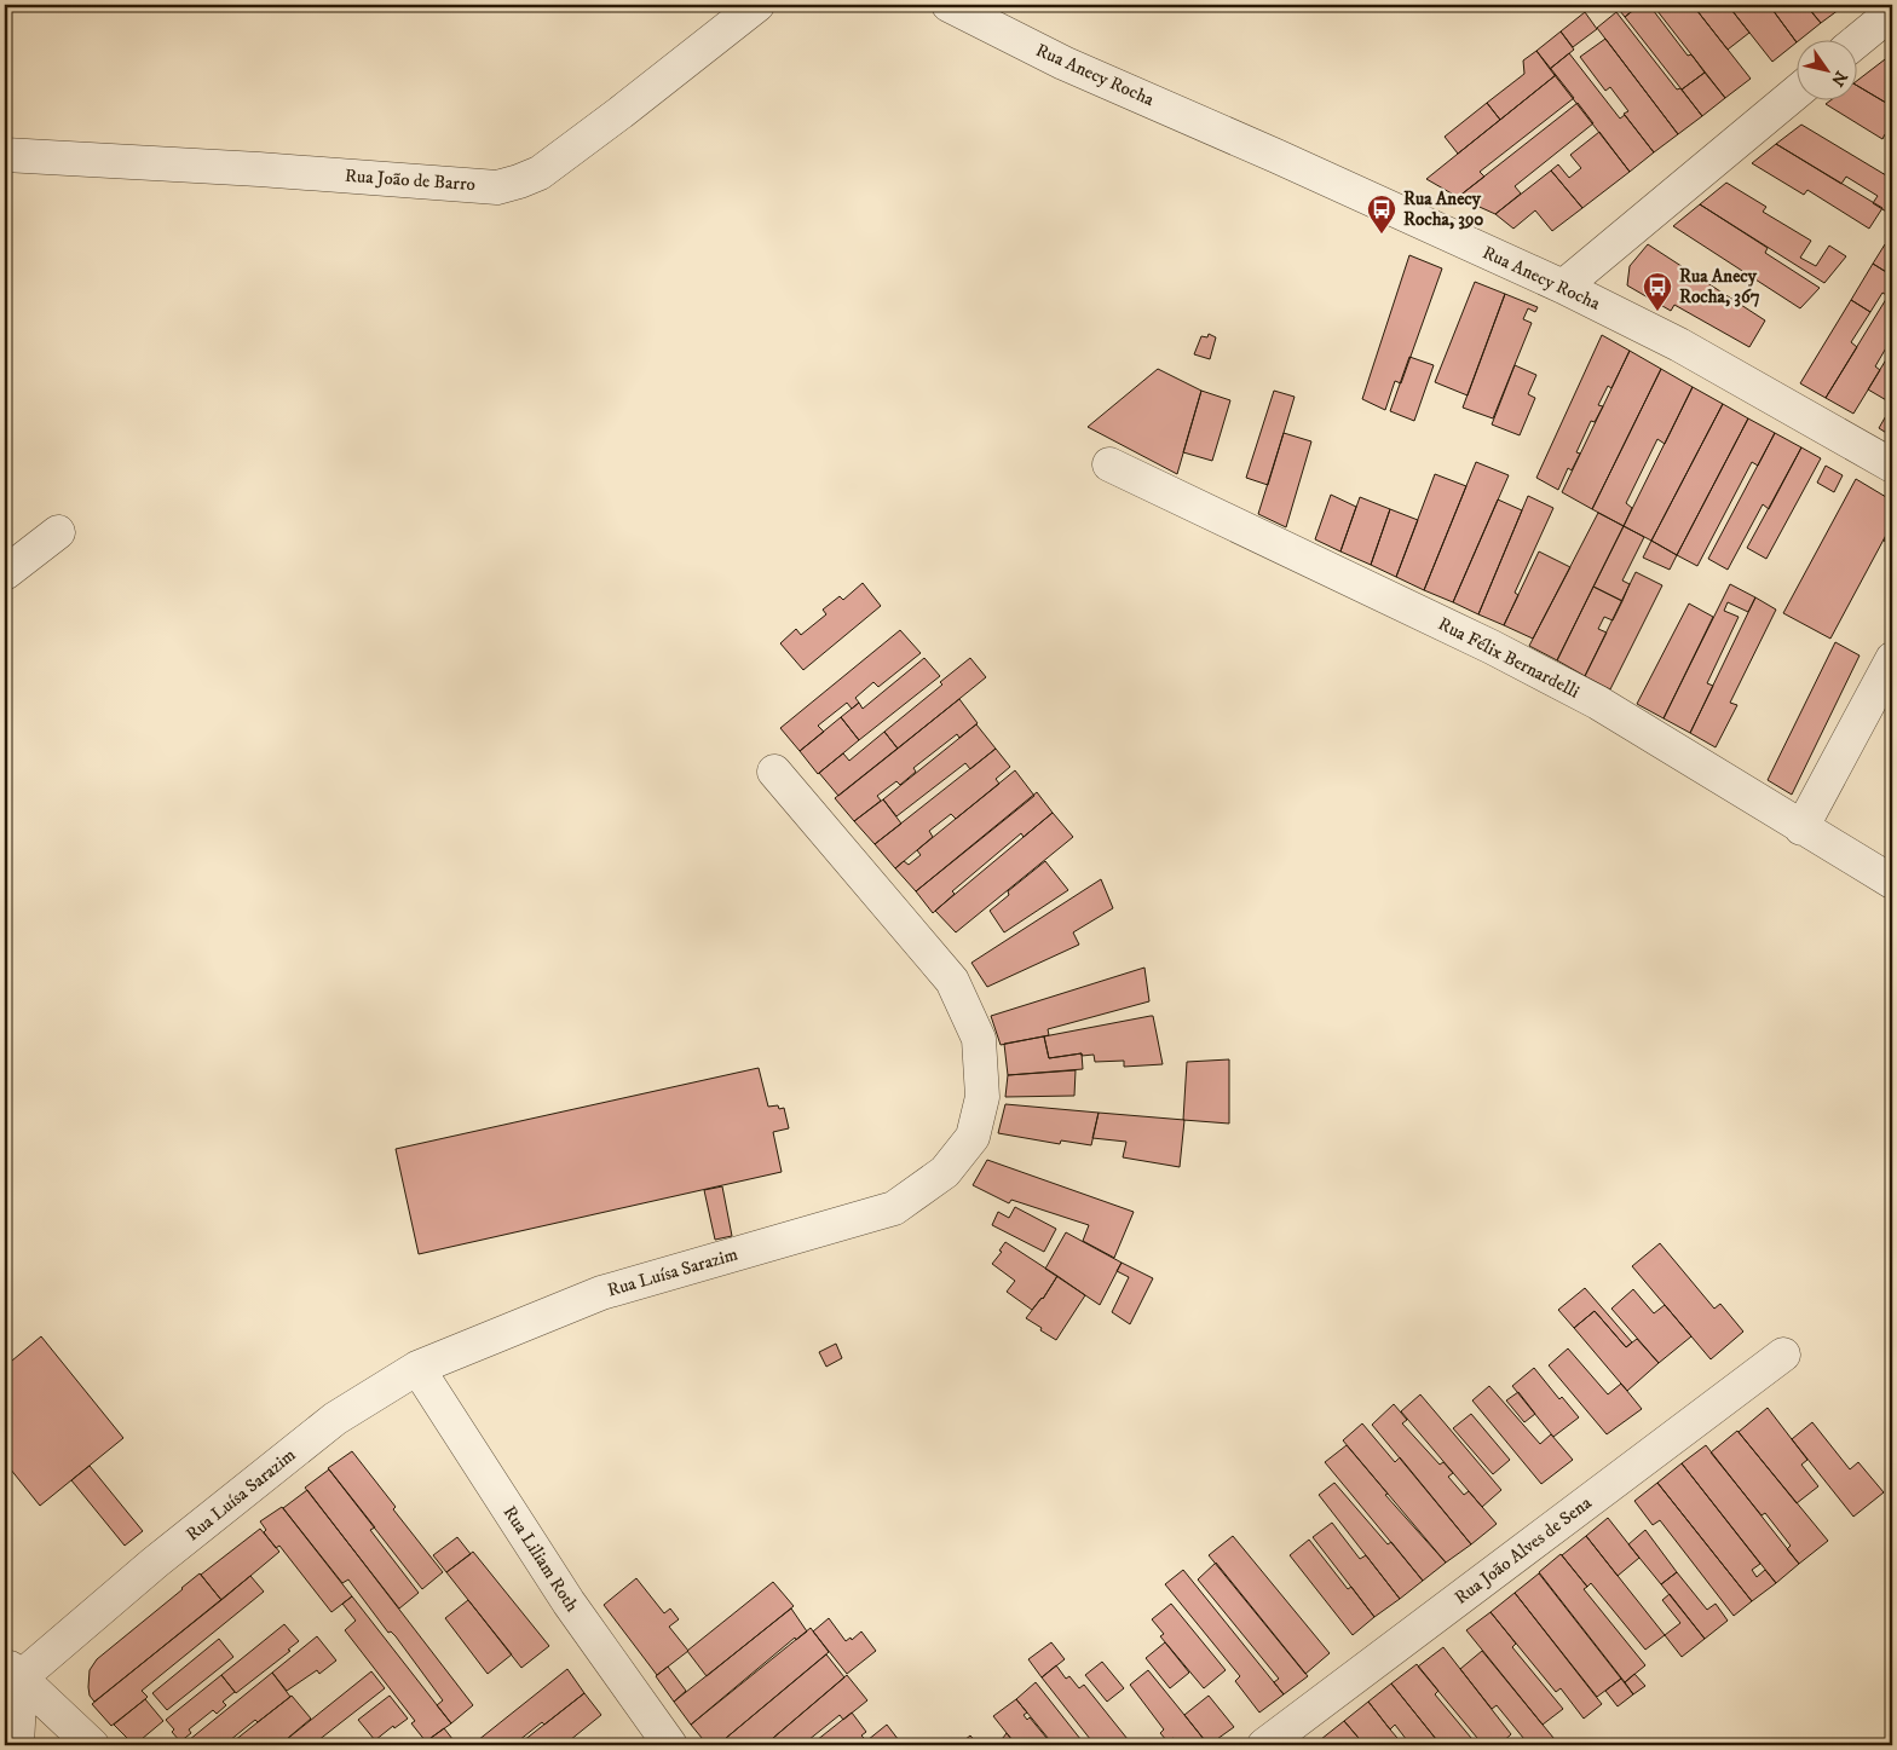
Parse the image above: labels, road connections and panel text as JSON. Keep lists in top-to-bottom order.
{
  "streets": {
    "street": [
      "Rua Anecy Rocha",
      "Rua João de Barro",
      "Rua Félix Bernardelli",
      "Rua Luísa Sarazim",
      "Rua João Alves de Sena",
      "Rua Liliam Roth"
    ]
  },
  "crossings": [
    ["Rua Luísa Sarazim", "Rua Liliam Roth"]
  ],
  "places": {
    "bus stop": ["Rua Anecy Rocha, 390", "Rua Anecy Rocha, 367"]
  },
  "north": "bottom right"
}
